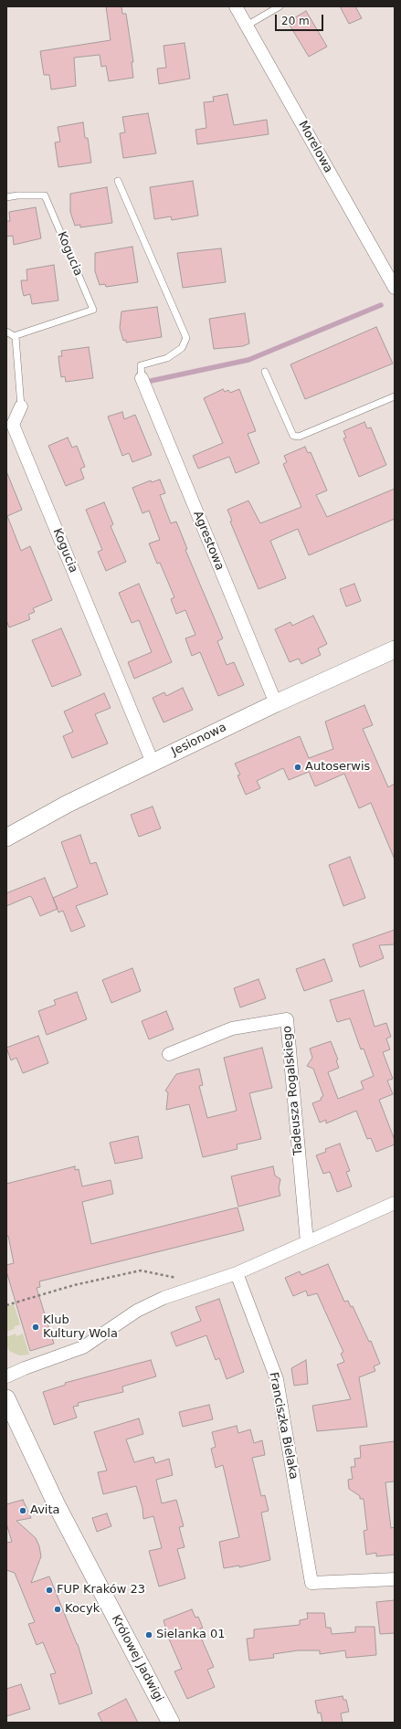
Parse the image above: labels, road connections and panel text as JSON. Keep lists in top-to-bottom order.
{
  "streets": {
    "street": [
      "Morelowa",
      "Kogucia",
      "Agrestowa",
      "Jesionowa",
      "Tadeusza Rogalskiego",
      "Franciszka Bielaka",
      "Królowej Jadwigi"
    ]
  },
  "crossings": [
    ["Kogucia", "Jesionowa"],
    ["Agrestowa", "Jesionowa"]
  ],
  "places": [
    "Autoserwis",
    "Klub Kultury Wola",
    "Avita",
    "FUP Kraków 23",
    "Kocyk",
    "Sielanka 01"
  ],
  "scale_bar": "20 m"
}
